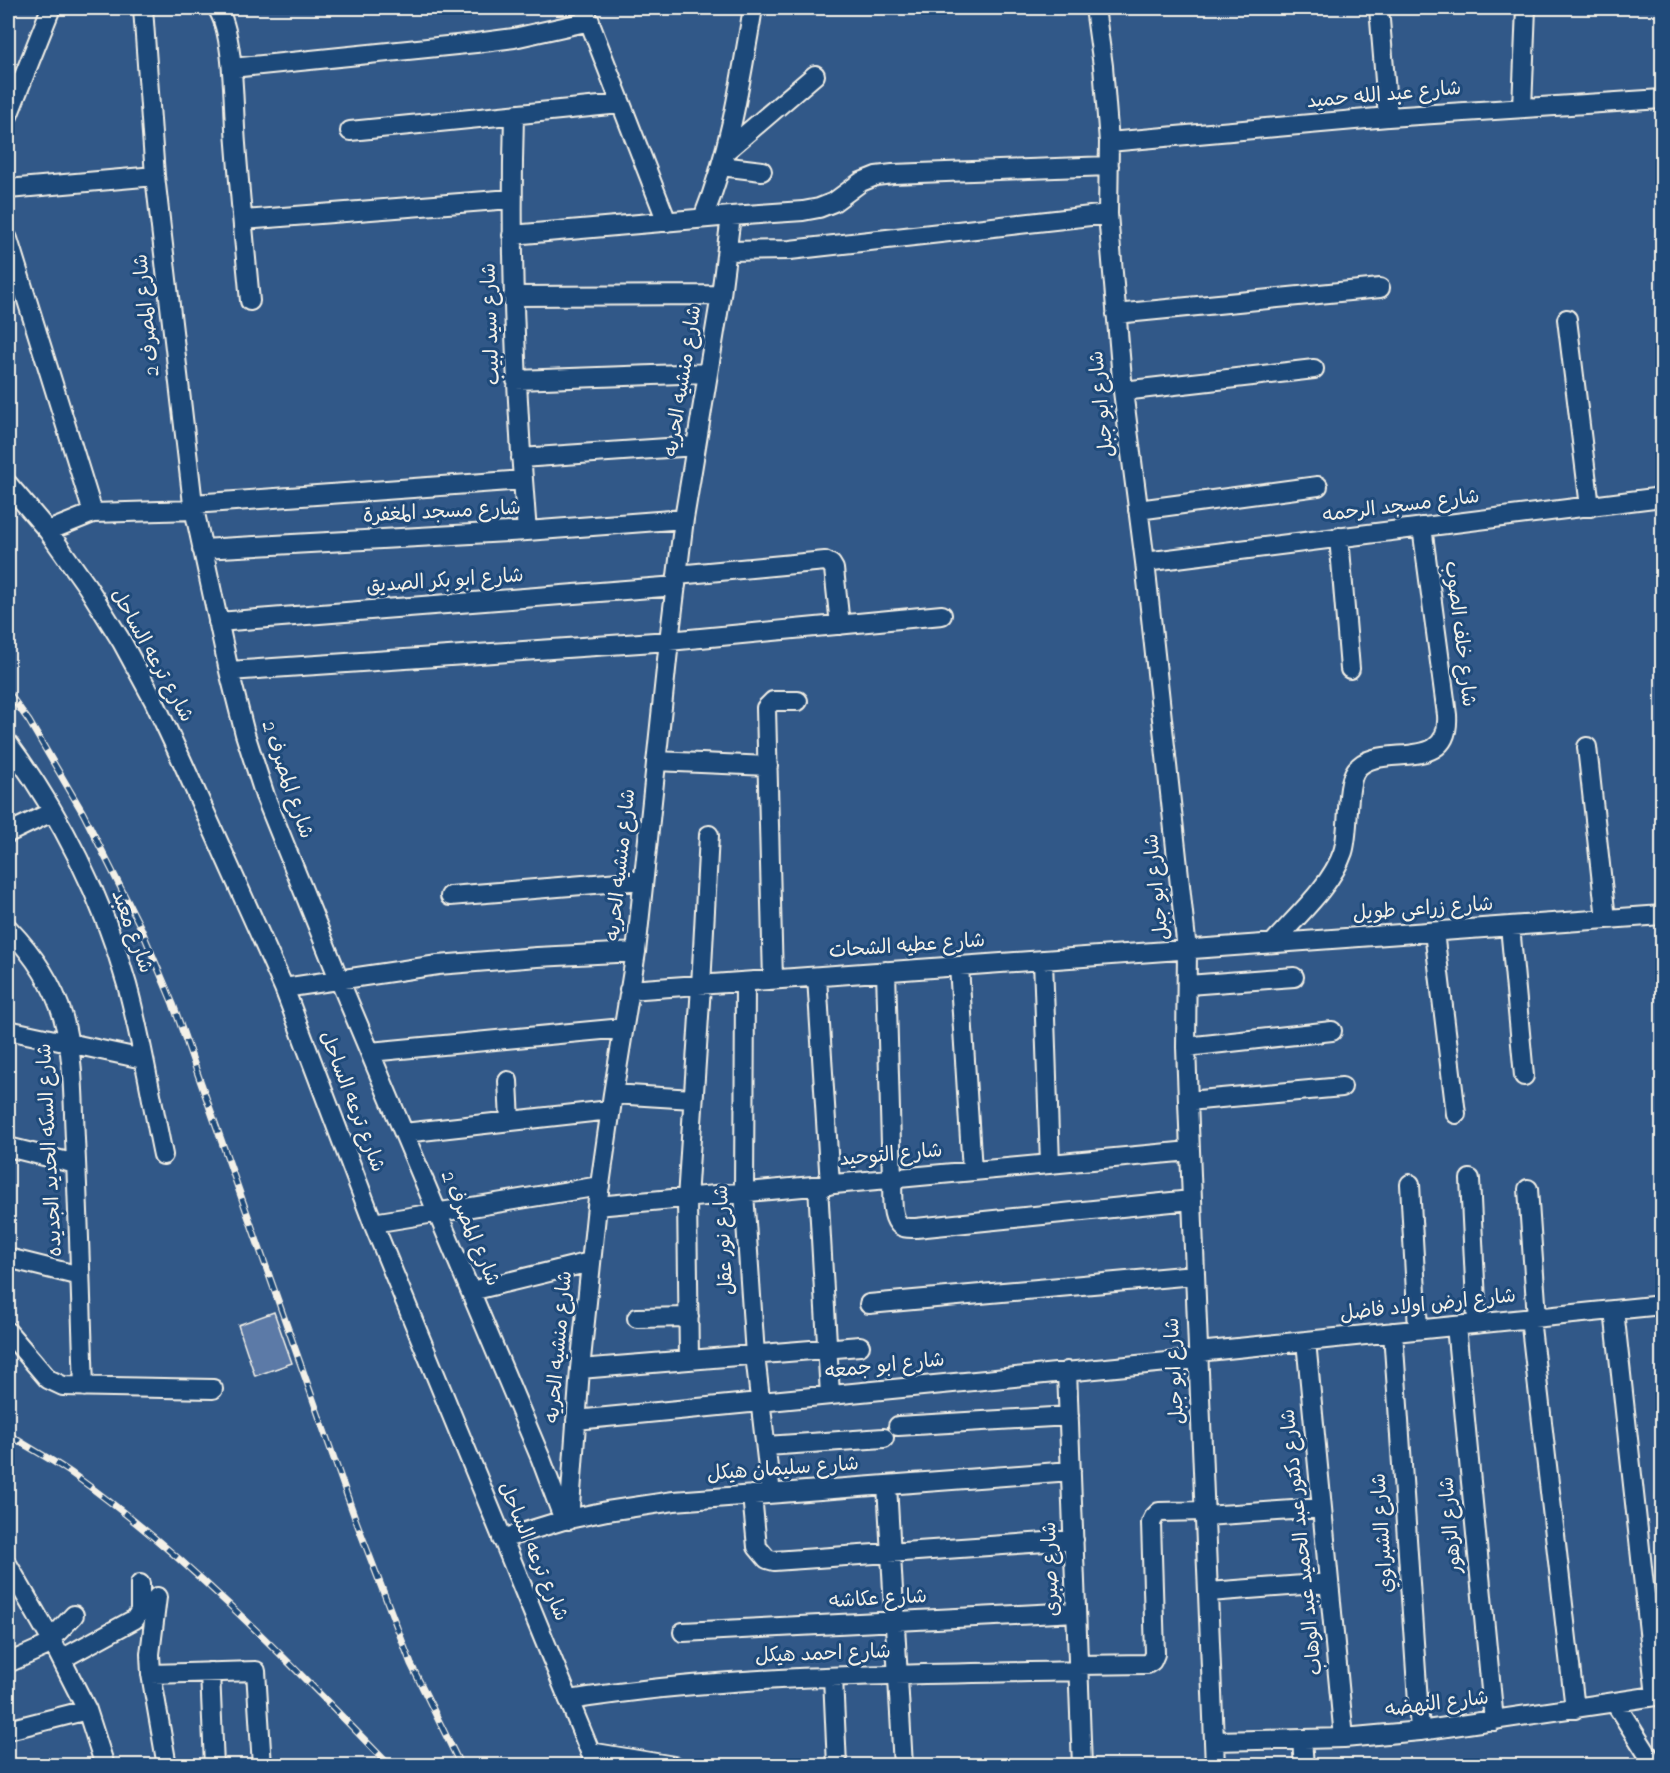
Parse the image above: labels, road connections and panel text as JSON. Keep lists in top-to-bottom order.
{
  "streets": {
    "street": [
      "شارع عبد الله حميد",
      "شارع المصرف 2",
      "شارع سيد لبيب",
      "شارع منشيه الحريه",
      "شارع ابو جبل",
      "شارع مسجد الرحمه",
      "شارع مسجد المغفرة",
      "شارع ابو بكر الصديق",
      "شارع خلف الصوب",
      "شارع ترعه الساحل",
      "شارع زراعى طويل",
      "شارع معبد",
      "شارع عطيه الشحات",
      "شارع السكه الحديد الجديده",
      "شارع التوحيد",
      "شارع نور عقل",
      "شارع ارض اولاد فاضل",
      "شارع ابو جمعه",
      "شارع سليمان هيكل",
      "شارع الزهور",
      "شارع الشبراوي",
      "شارع دكتور عبد الحميد عبد الوهاب",
      "شارع صبرى",
      "شارع عكاشه",
      "شارع احمد هيكل",
      "شارع النهضه"
    ]
  },
  "crossings": [
    ["شارع عبد الله حميد", "شارع ابو جبل"],
    ["شارع المصرف 2", "شارع منشيه الحريه"],
    ["شارع المصرف 2", "شارع مسجد المغفرة"],
    ["شارع المصرف 2", "شارع ابو بكر الصديق"],
    ["شارع المصرف 2", "شارع سليمان هيكل"],
    ["شارع سيد لبيب", "شارع مسجد المغفرة"],
    ["شارع منشيه الحريه", "شارع مسجد المغفرة"],
    ["شارع منشيه الحريه", "شارع ابو بكر الصديق"],
    ["شارع منشيه الحريه", "شارع عطيه الشحات"],
    ["شارع منشيه الحريه", "شارع التوحيد"],
    ["شارع منشيه الحريه", "شارع ابو جمعه"],
    ["شارع منشيه الحريه", "شارع سليمان هيكل"],
    ["شارع ابو جبل", "شارع مسجد الرحمه"],
    ["شارع ابو جبل", "شارع زراعى طويل"],
    ["شارع ابو جبل", "شارع عطيه الشحات"],
    ["شارع ابو جبل", "شارع التوحيد"],
    ["شارع ابو جبل", "شارع ارض اولاد فاضل"],
    ["شارع ابو جبل", "شارع ابو جمعه"],
    ["شارع ابو جبل", "شارع احمد هيكل"],
    ["شارع ابو جبل", "شارع النهضه"],
    ["شارع مسجد الرحمه", "شارع خلف الصوب"],
    ["شارع خلف الصوب", "شارع زراعى طويل"],
    ["شارع ترعه الساحل", "شارع سليمان هيكل"],
    ["شارع ترعه الساحل", "شارع احمد هيكل"],
    ["شارع زراعى طويل", "شارع عطيه الشحات"],
    ["شارع عطيه الشحات", "شارع نور عقل"],
    ["شارع التوحيد", "شارع نور عقل"],
    ["شارع نور عقل", "شارع ابو جمعه"],
    ["شارع نور عقل", "شارع سليمان هيكل"],
    ["شارع ارض اولاد فاضل", "شارع ابو جمعه"],
    ["شارع ارض اولاد فاضل", "شارع الزهور"],
    ["شارع ارض اولاد فاضل", "شارع الشبراوي"],
    ["شارع ارض اولاد فاضل", "شارع دكتور عبد الحميد عبد الوهاب"],
    ["شارع ابو جمعه", "شارع صبرى"],
    ["شارع سليمان هيكل", "شارع صبرى"],
    ["شارع الزهور", "شارع النهضه"],
    ["شارع الشبراوي", "شارع النهضه"],
    ["شارع دكتور عبد الحميد عبد الوهاب", "شارع النهضه"],
    ["شارع صبرى", "شارع عكاشه"],
    ["شارع صبرى", "شارع احمد هيكل"]
  ]
}
